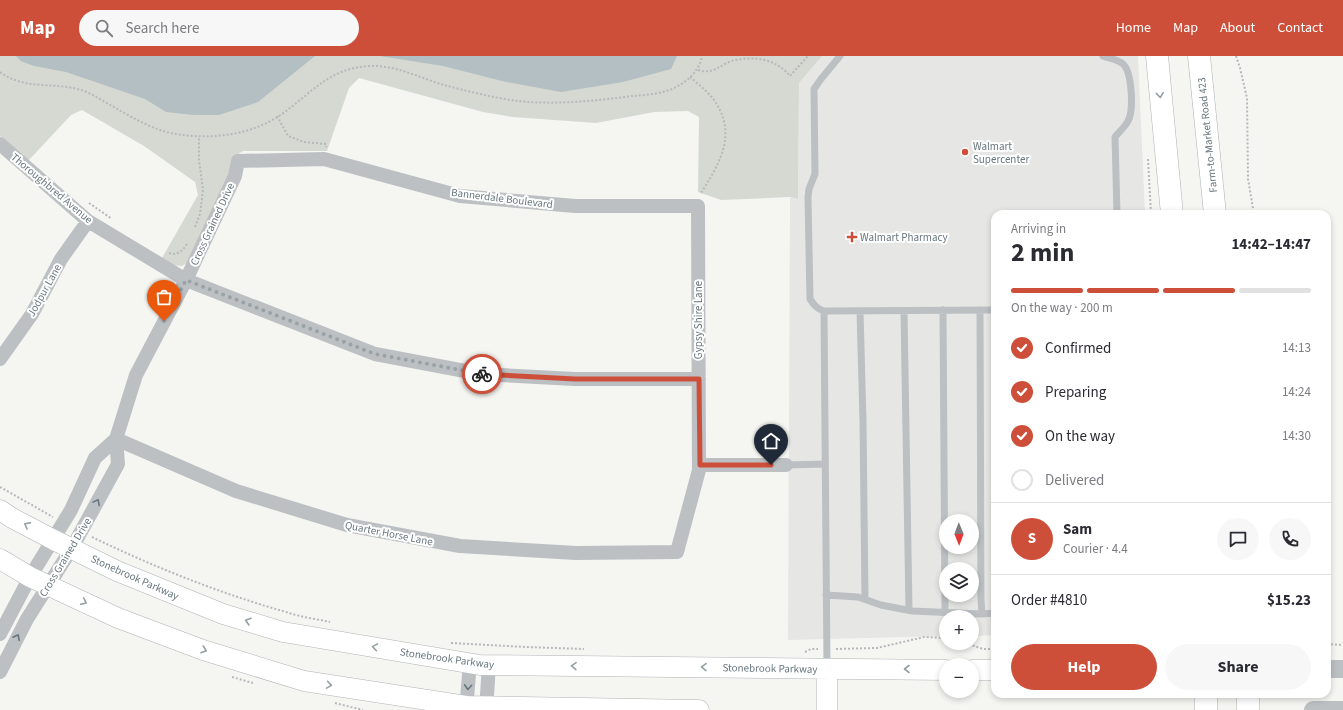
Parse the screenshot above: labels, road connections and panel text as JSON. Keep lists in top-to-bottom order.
{
  "streets": {
    "main road": ["Farm-to-Market Road 423", "Stonebrook Parkway"],
    "street": [
      "Thoroughbred Avenue",
      "Bannerdale Boulevard",
      "Cross Grained Drive",
      "Jodpur Lane",
      "Gypsy Shire Lane",
      "Quarter Horse Lane"
    ]
  },
  "crossings": [
    ["Thoroughbred Avenue", "Cross Grained Drive"],
    ["Thoroughbred Avenue", "Jodpur Lane"],
    ["Thoroughbred Avenue", "Gypsy Shire Lane"],
    ["Bannerdale Boulevard", "Cross Grained Drive"],
    ["Bannerdale Boulevard", "Gypsy Shire Lane"],
    ["Cross Grained Drive", "Quarter Horse Lane"],
    ["Cross Grained Drive", "Stonebrook Parkway"],
    ["Gypsy Shire Lane", "Quarter Horse Lane"]
  ],
  "places": {
    "other": ["Walmart Supercenter"],
    "health": ["Walmart Pharmacy"]
  },
  "north": "bottom",
  "page": {
    "header": "Map",
    "search": "Search here",
    "nav": [
      "Home",
      "Map",
      "About",
      "Contact"
    ],
    "heading": ["2 min", "Arriving in", "14:42–14:47"],
    "panel": [
      "Sam",
      "Courier · 4.4",
      "Order #4810",
      "$15.23"
    ],
    "bar": "On the way · 200 m",
    "list": [
      ["Confirmed", "14:13"],
      ["Preparing", "14:24"],
      ["On the way", "14:30"],
      "Delivered"
    ],
    "map_buttons": ["+", "−"],
    "round": "S",
    "buttons": ["Help", "Share"]
  }
}
